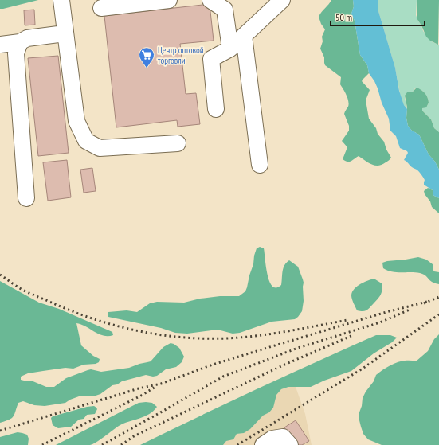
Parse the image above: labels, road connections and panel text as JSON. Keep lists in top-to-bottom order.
{
  "places": {
    "supermarket": ["Центр оптовой торговли"]
  },
  "scale_bar": "50 m"
}
